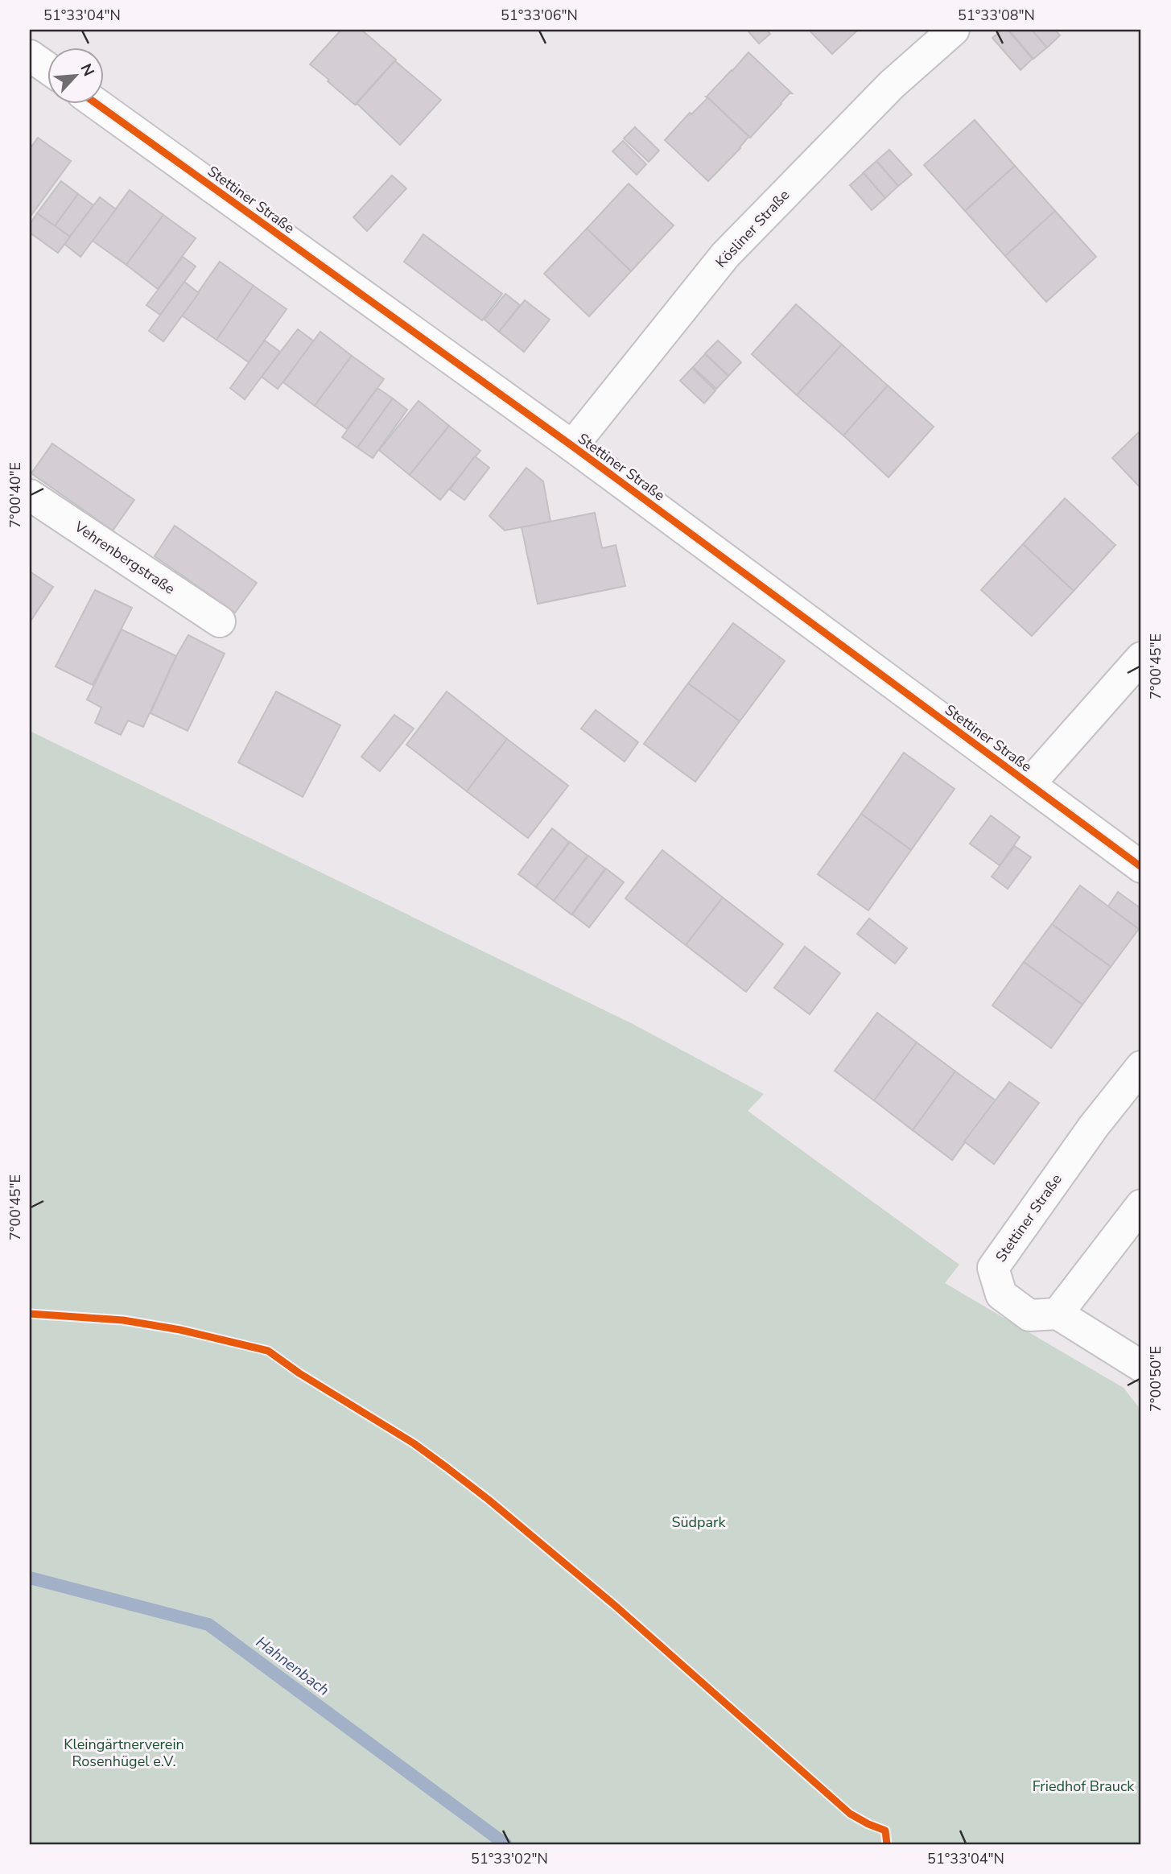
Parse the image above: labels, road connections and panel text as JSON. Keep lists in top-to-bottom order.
{
  "streets": {
    "street": ["Stettiner Straße", "Kösliner Straße", "Vehrenbergstraße"]
  },
  "crossings": [
    ["Stettiner Straße", "Kösliner Straße"]
  ],
  "water": ["Hahnenbach"],
  "parks": ["Südpark", "Kleingärtnerverein Rosenhügel e.V.", "Friedhof Brauck"],
  "north": "top right",
  "coordinates": [
    "51°33'04\"N",
    "51°33'06\"N",
    "51°33'08\"N",
    "7°00'40\"E",
    "7°00'45\"E",
    "7°00'50\"E",
    "51°33'02\"N"
  ]
}
